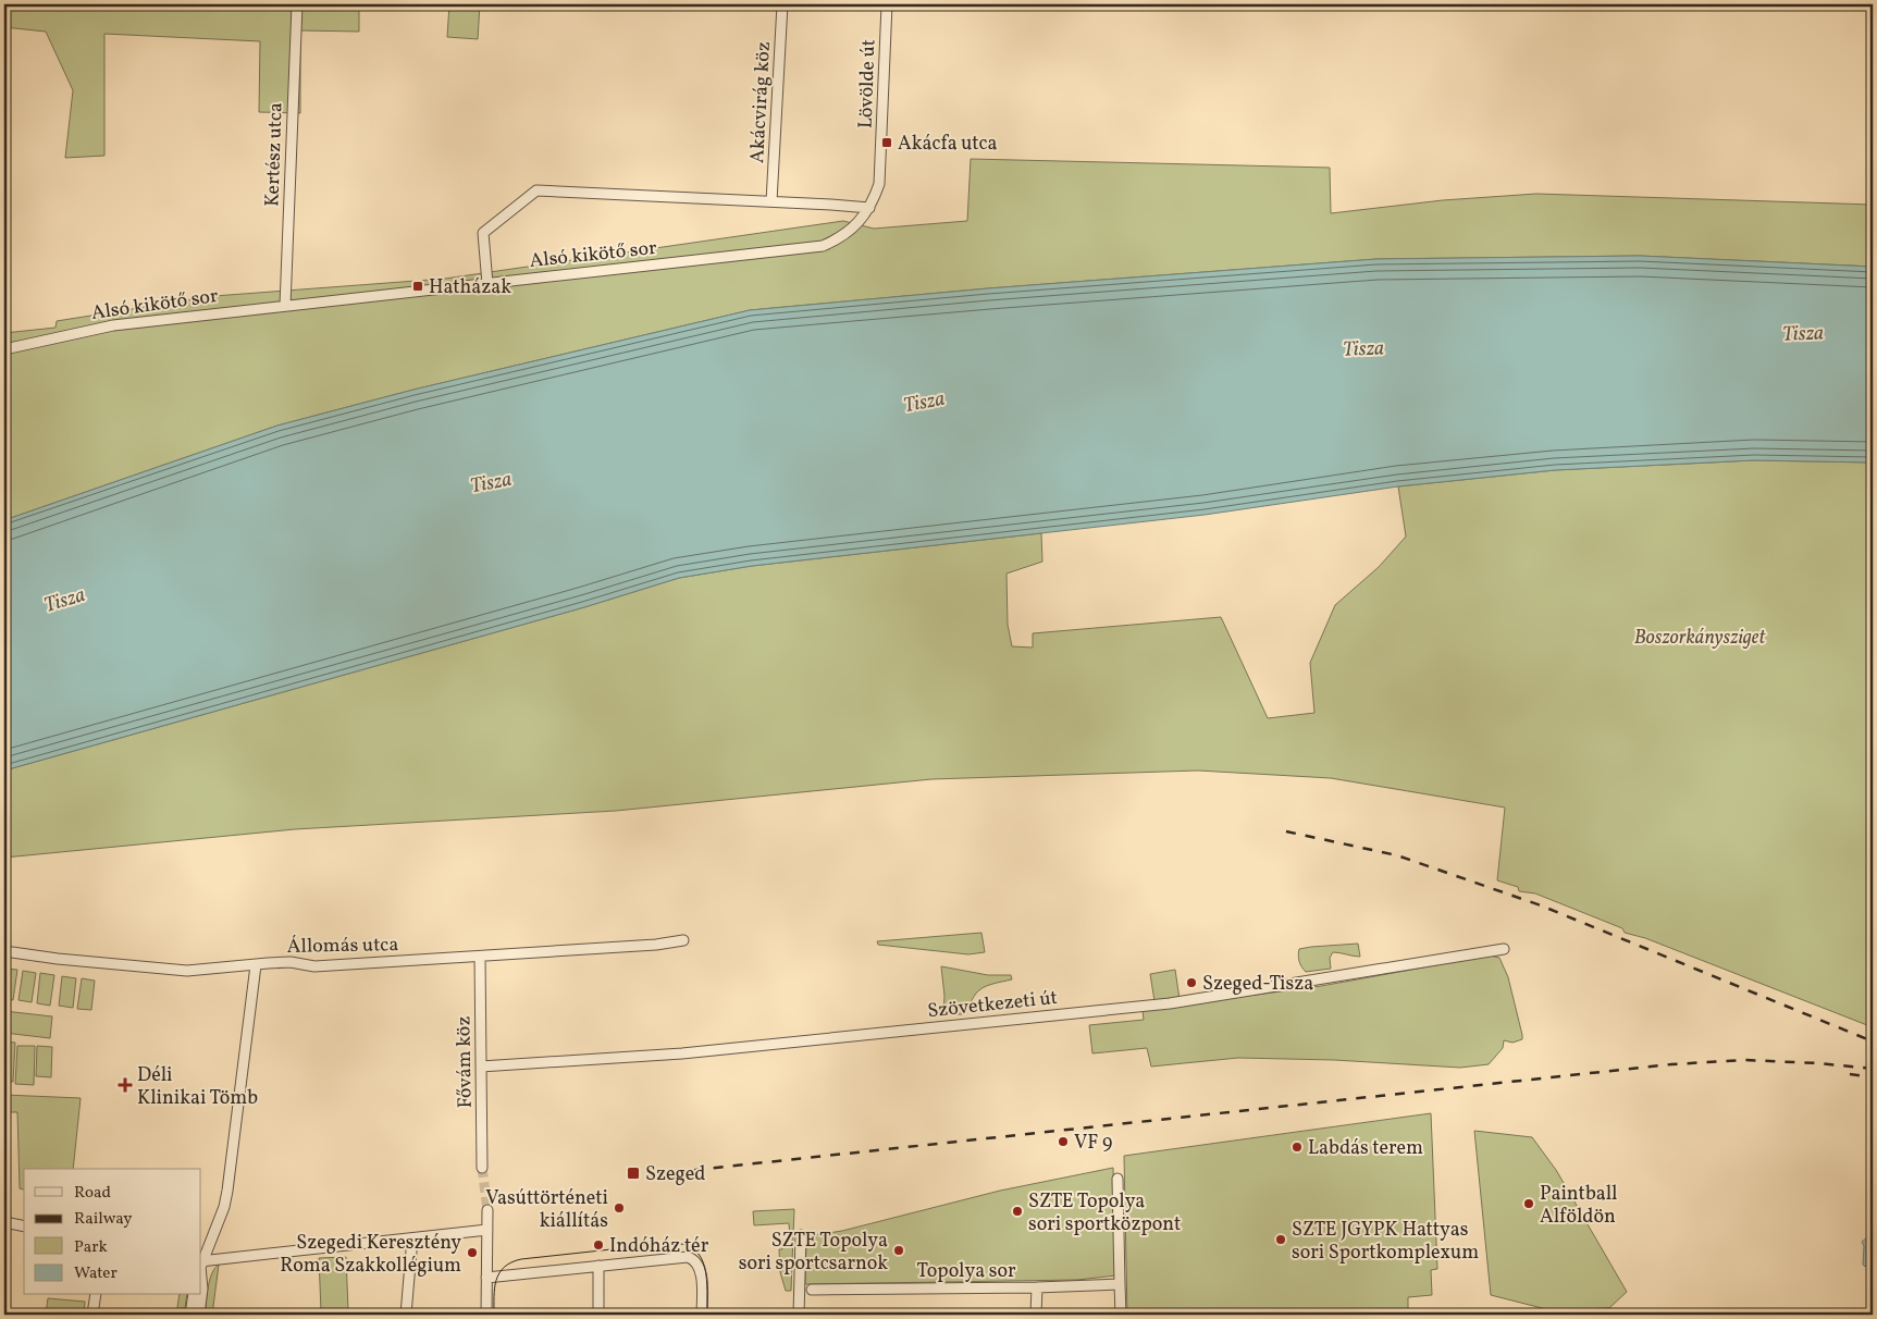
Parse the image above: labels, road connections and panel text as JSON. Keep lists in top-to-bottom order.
{
  "streets": {
    "street": [
      "Lövölde út",
      "Akácvirág köz",
      "Kertész utca",
      "Alsó kikötő sor",
      "Állomás utca",
      "Szövetkezeti út",
      "Fővám köz",
      "Topolya sor"
    ]
  },
  "crossings": [
    ["Lövölde út", "Alsó kikötő sor"],
    ["Kertész utca", "Alsó kikötő sor"],
    ["Állomás utca", "Fővám köz"],
    ["Szövetkezeti út", "Fővám köz"]
  ],
  "water": ["Tisza"],
  "parks": ["Boszorkánysziget"],
  "places": {
    "transit": ["Akácfa utca", "Hatházak", "Szeged"],
    "other": [
      "Szeged-Tisza",
      "VF 9",
      "Labdás terem",
      "Paintball Alföldön",
      "Vasúttörténeti kiállítás",
      "SZTE Topolya sori sportközpont",
      "SZTE JGYPK Hattyas sori Sportkomplexum",
      "Indóház tér",
      "SZTE Topolya sori sportcsarnok",
      "Szegedi Keresztény Roma Szakkollégium"
    ],
    "health": ["Déli Klinikai Tömb"]
  },
  "legend": [
    "Road",
    "Railway",
    "Park",
    "Water"
  ]
}
